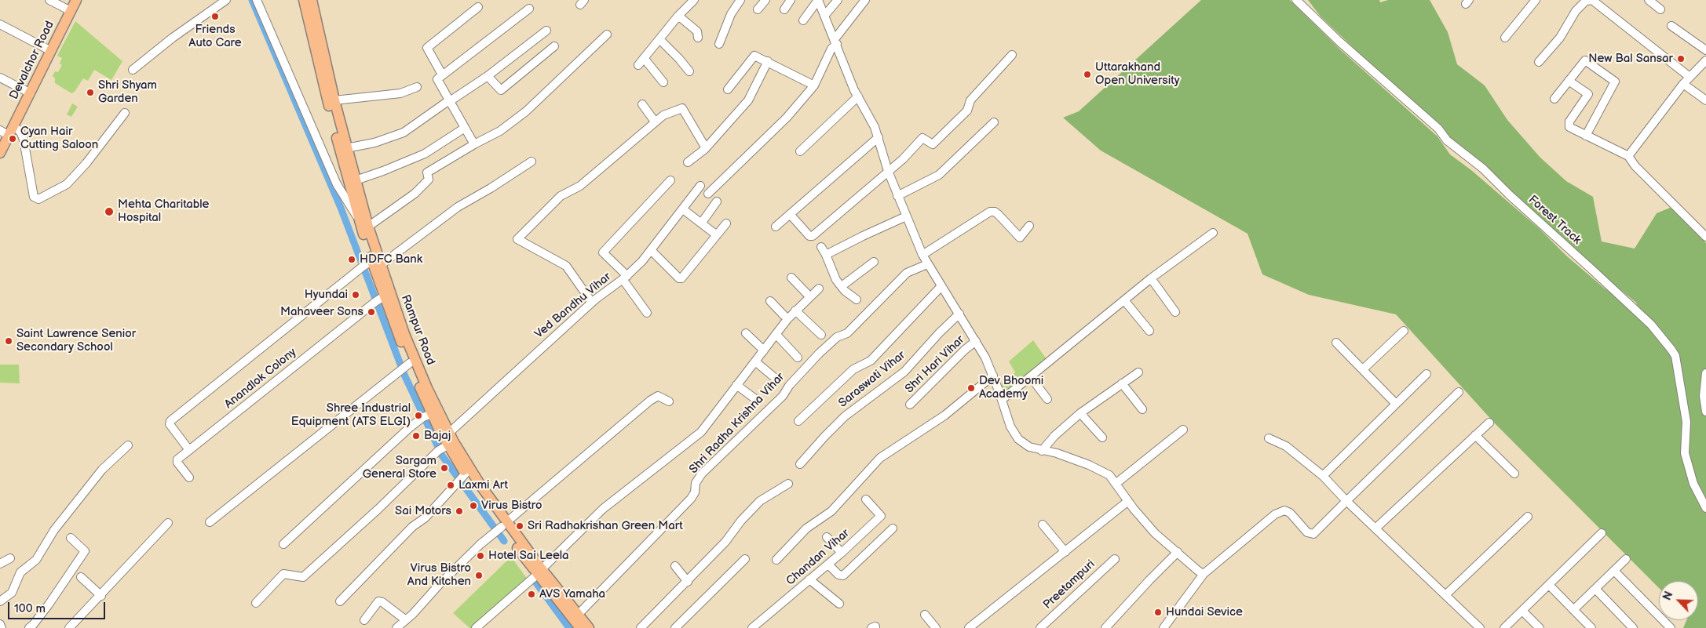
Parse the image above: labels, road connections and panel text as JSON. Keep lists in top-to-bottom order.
{
  "streets": {
    "main road": ["Devalchor Road", "Rampur Road"],
    "street": [
      "Forest Track",
      "Ved Bandhu Vihar",
      "Shri Hari Vihar",
      "Anandlok Colony",
      "Saraswati Vihar",
      "Shri Radha Krishna Vihar",
      "Chandan Vihar",
      "Preetampuri"
    ]
  },
  "crossings": [
    ["Ved Bandhu Vihar", "Rampur Road"],
    ["Rampur Road", "Shri Radha Krishna Vihar"]
  ],
  "places": [
    "Friends Auto Care",
    "New Bal Sansar",
    "Uttarakhand Open University",
    "Shri Shyam Garden",
    "Cyan Hair Cutting Saloon",
    "Mehta Charitable Hospital",
    "HDFC Bank",
    "Hyundai",
    "Mahaveer Sons",
    "Saint Lawrence Senior Secondary School",
    "Dev Bhoomi Academy",
    "Shree Industrial Equipment (ATS ELGI)",
    "Bajaj",
    "Sargam General Store",
    "Laxmi Art",
    "Virus Bistro",
    "Sai Motors",
    "Sri Radhakrishan Green Mart",
    "Hotel Sai Leela",
    "Virus Bistro And Kitchen",
    "AVS Yamaha",
    "Hundai Sevice"
  ],
  "scale_bar": "100 m",
  "north": "top left"
}
